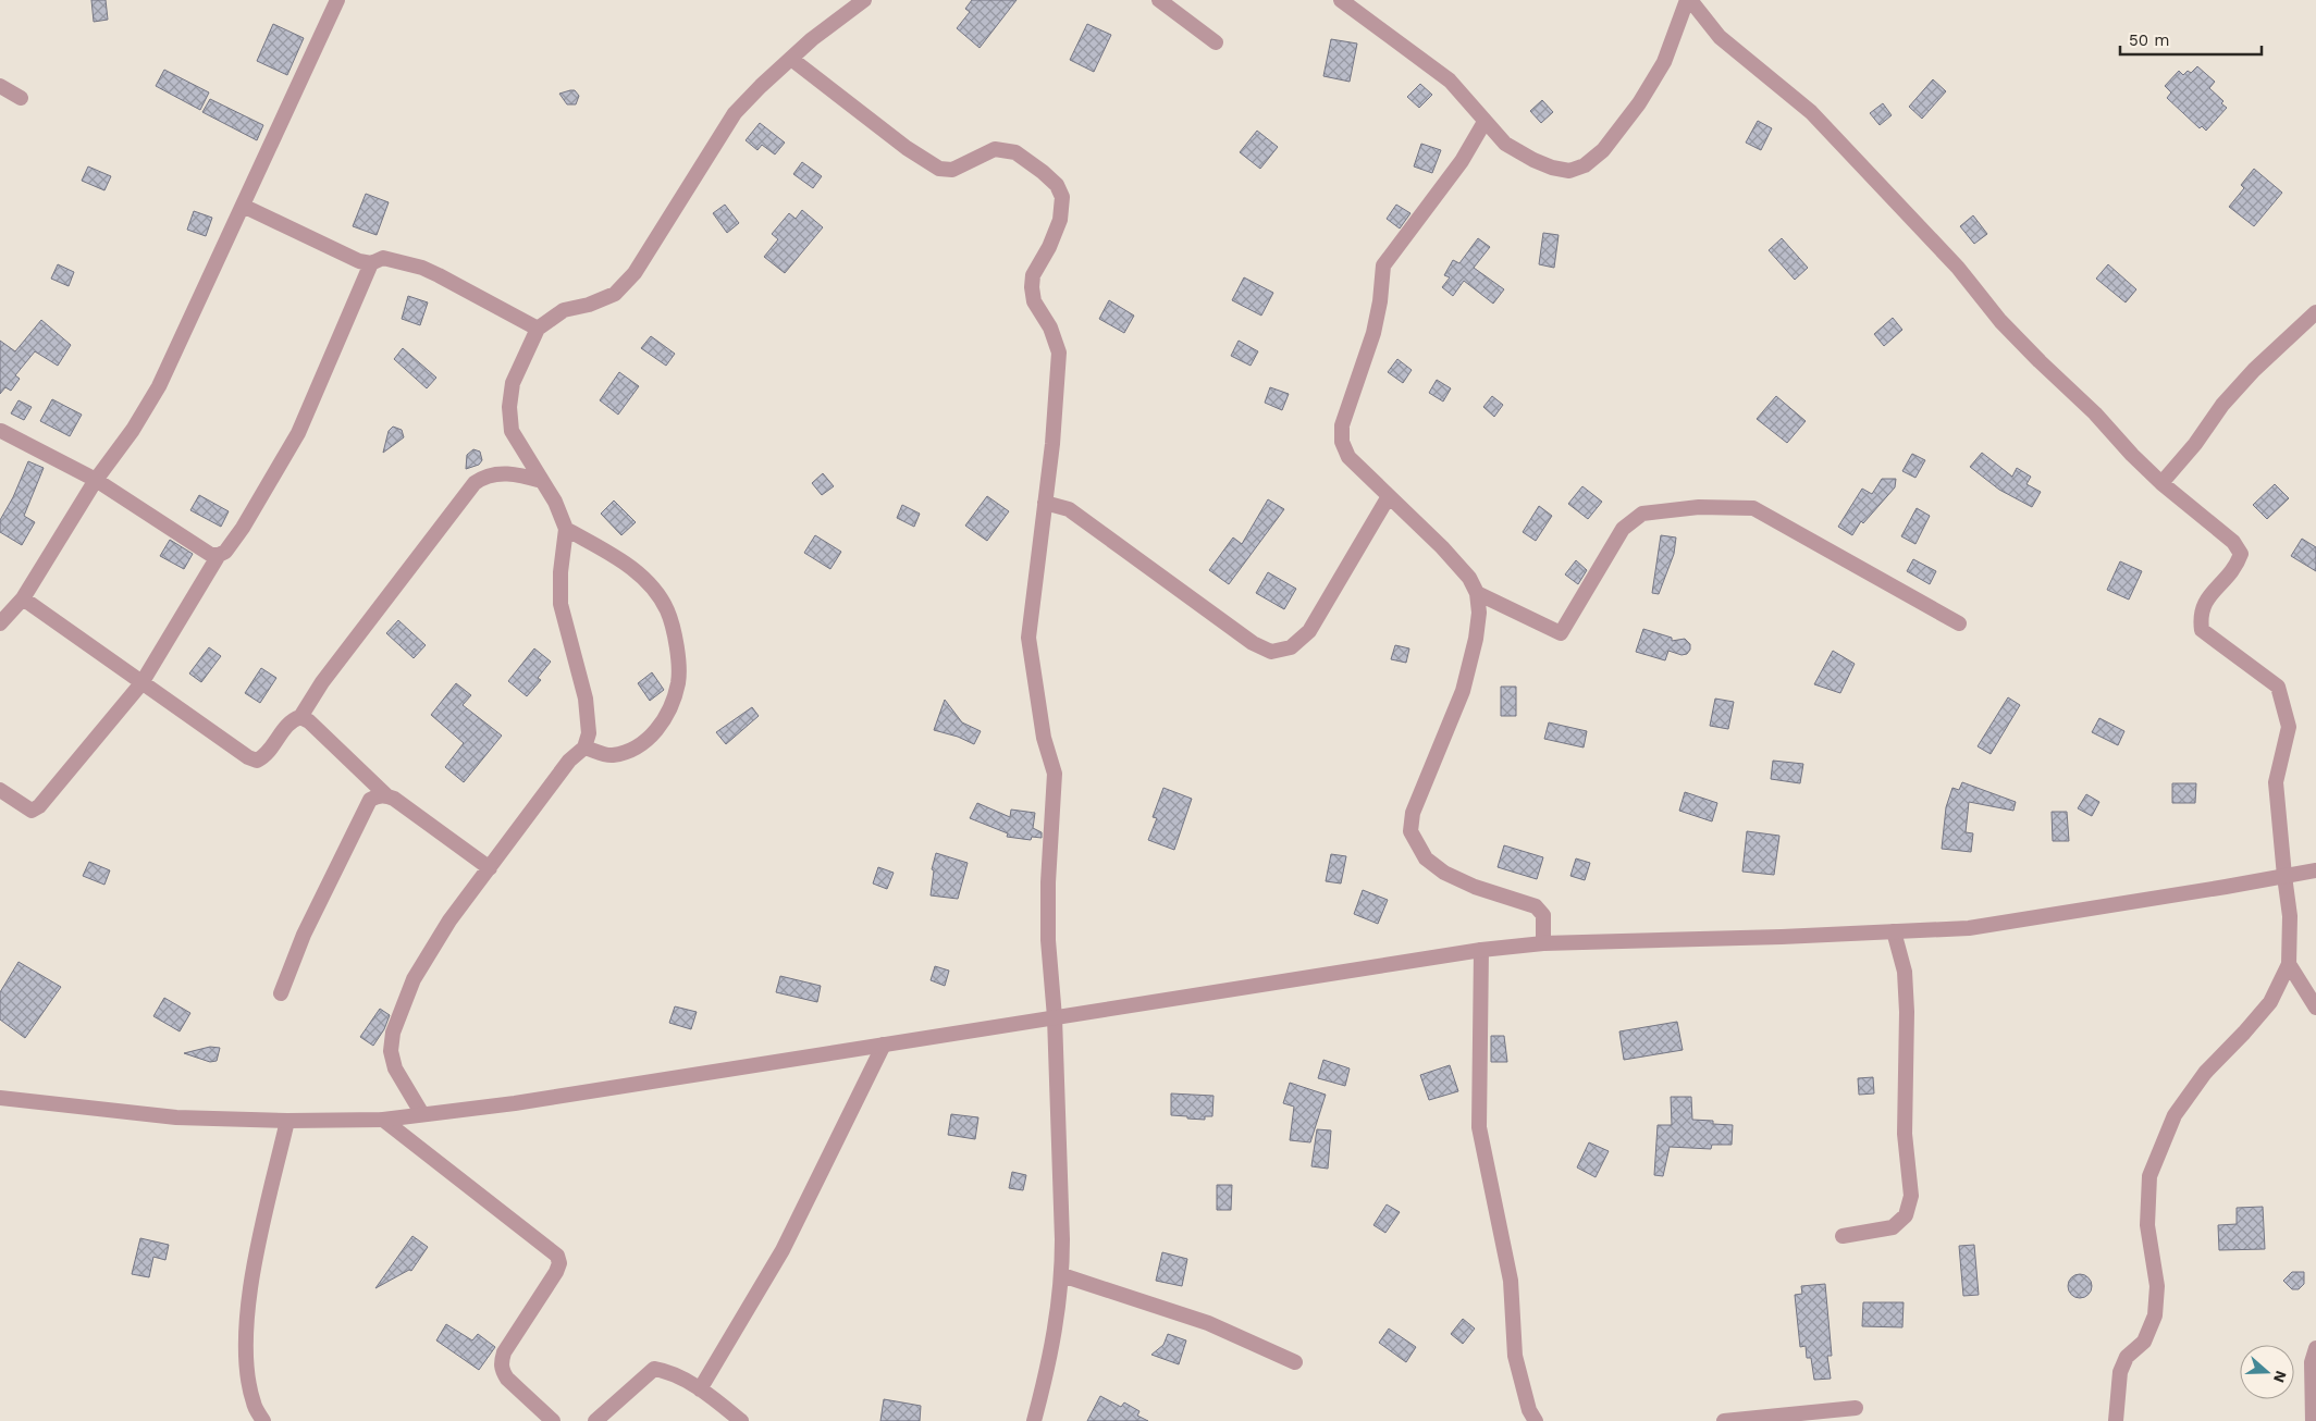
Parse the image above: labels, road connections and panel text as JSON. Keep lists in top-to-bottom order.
{
  "scale_bar": "50 m",
  "north": "right"
}
